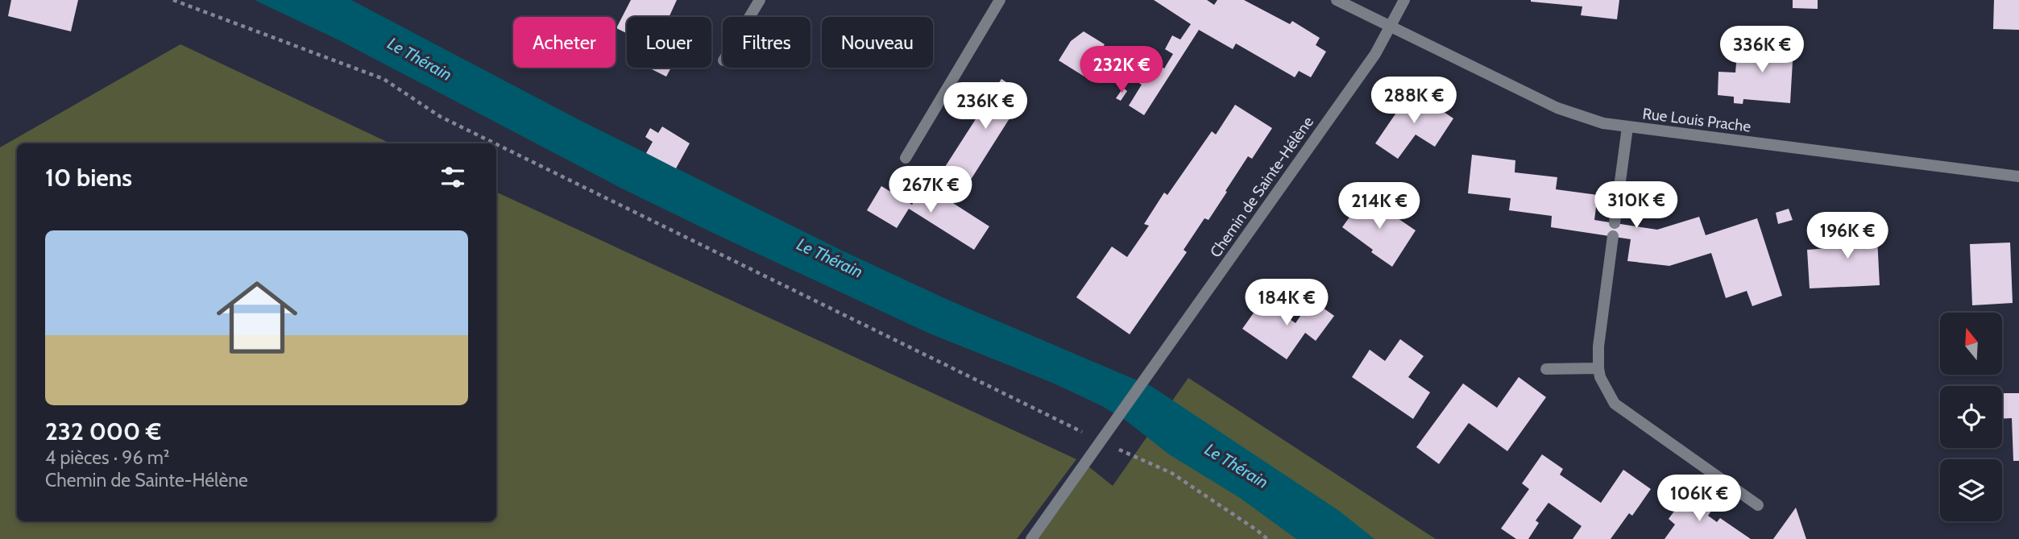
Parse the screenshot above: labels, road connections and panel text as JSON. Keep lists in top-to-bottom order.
{
  "streets": {
    "street": ["Rue Louis Prache", "Chemin de Sainte-Hélène"]
  },
  "crossings": [
    ["Rue Louis Prache", "Chemin de Sainte-Hélène"]
  ],
  "water": ["Le Thérain"],
  "north": "top",
  "page": {
    "chip": [
      "Acheter",
      "Louer",
      "Filtres",
      "Nouveau"
    ],
    "price": [
      "336K €",
      "232K €",
      "288K €",
      "236K €",
      "267K €",
      "310K €",
      "214K €",
      "196K €",
      "184K €",
      "106K €"
    ],
    "heading": "10 biens",
    "list": [
      {
        "name": "232 000 €",
        "note": "4 pièces · 96 m² · Chemin de Sainte-Hélène"
      }
    ]
  }
}
